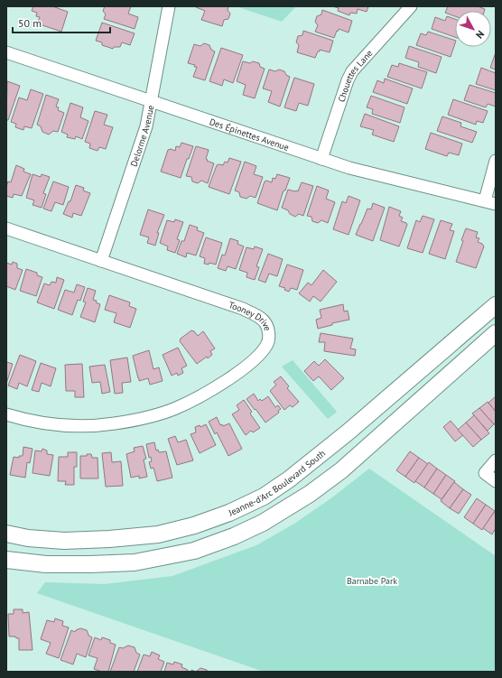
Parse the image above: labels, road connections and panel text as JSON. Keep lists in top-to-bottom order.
{
  "streets": {
    "main road": ["Jeanne-d'Arc Boulevard South"],
    "street": [
      "Chouettes Lane",
      "Des Épinettes Avenue",
      "Delorme Avenue",
      "Tooney Drive"
    ]
  },
  "crossings": [
    ["Chouettes Lane", "Des Épinettes Avenue"],
    ["Des Épinettes Avenue", "Delorme Avenue"],
    ["Delorme Avenue", "Tooney Drive"]
  ],
  "parks": ["Barnabe Park"],
  "scale_bar": "50 m",
  "north": "bottom right"
}
